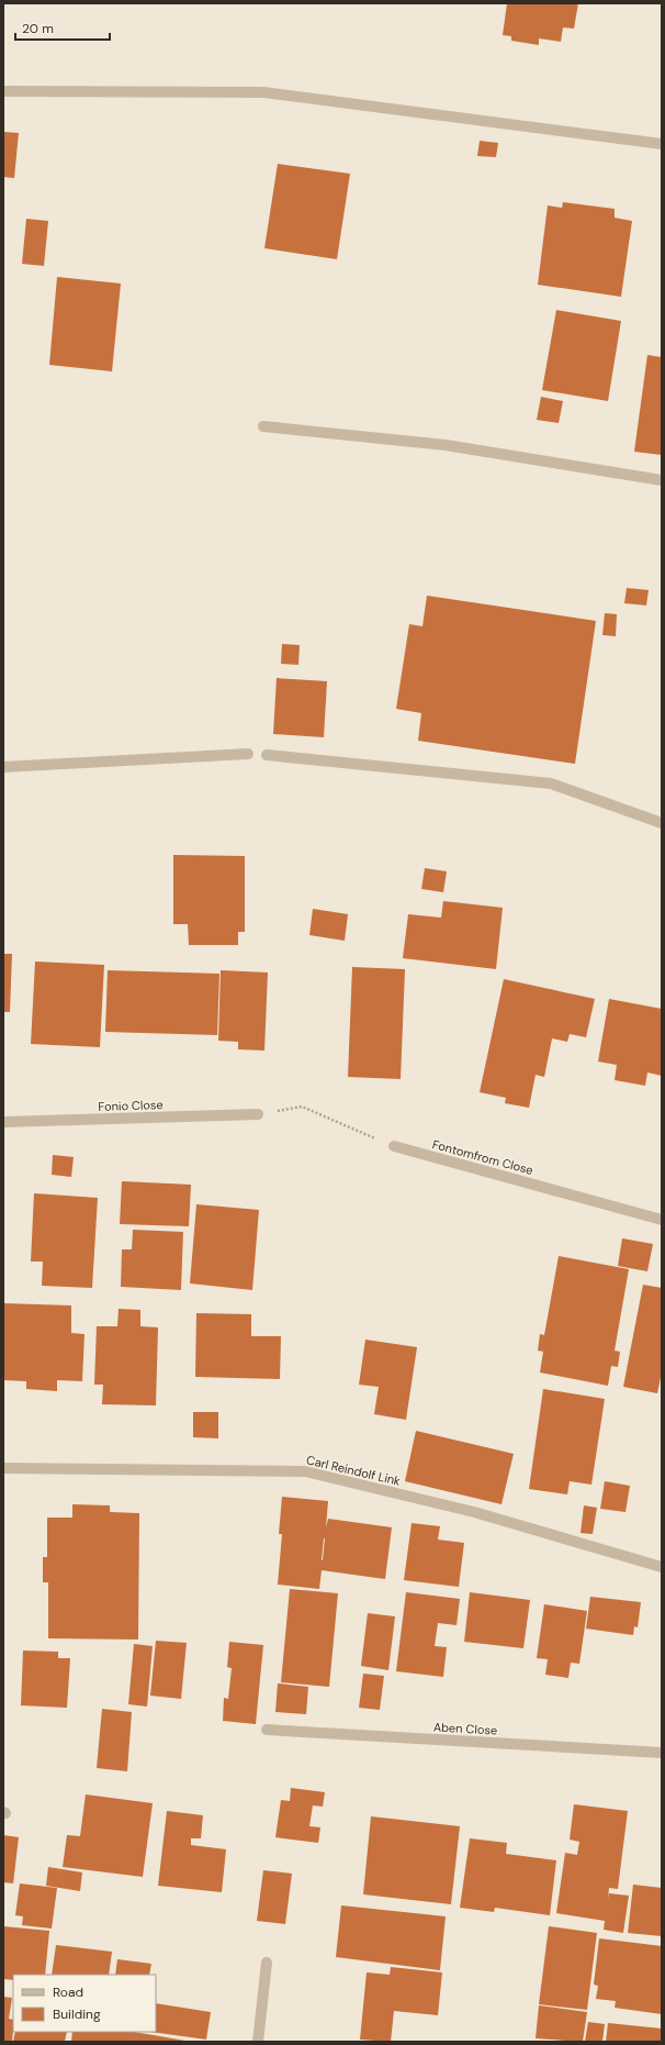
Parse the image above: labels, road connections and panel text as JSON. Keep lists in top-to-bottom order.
{
  "streets": {
    "street": [
      "Fonio Close",
      "Fontomfrom Close",
      "Carl Reindolf Link",
      "Aben Close"
    ]
  },
  "legend": ["Road", "Building"],
  "scale_bar": "20 m"
}
